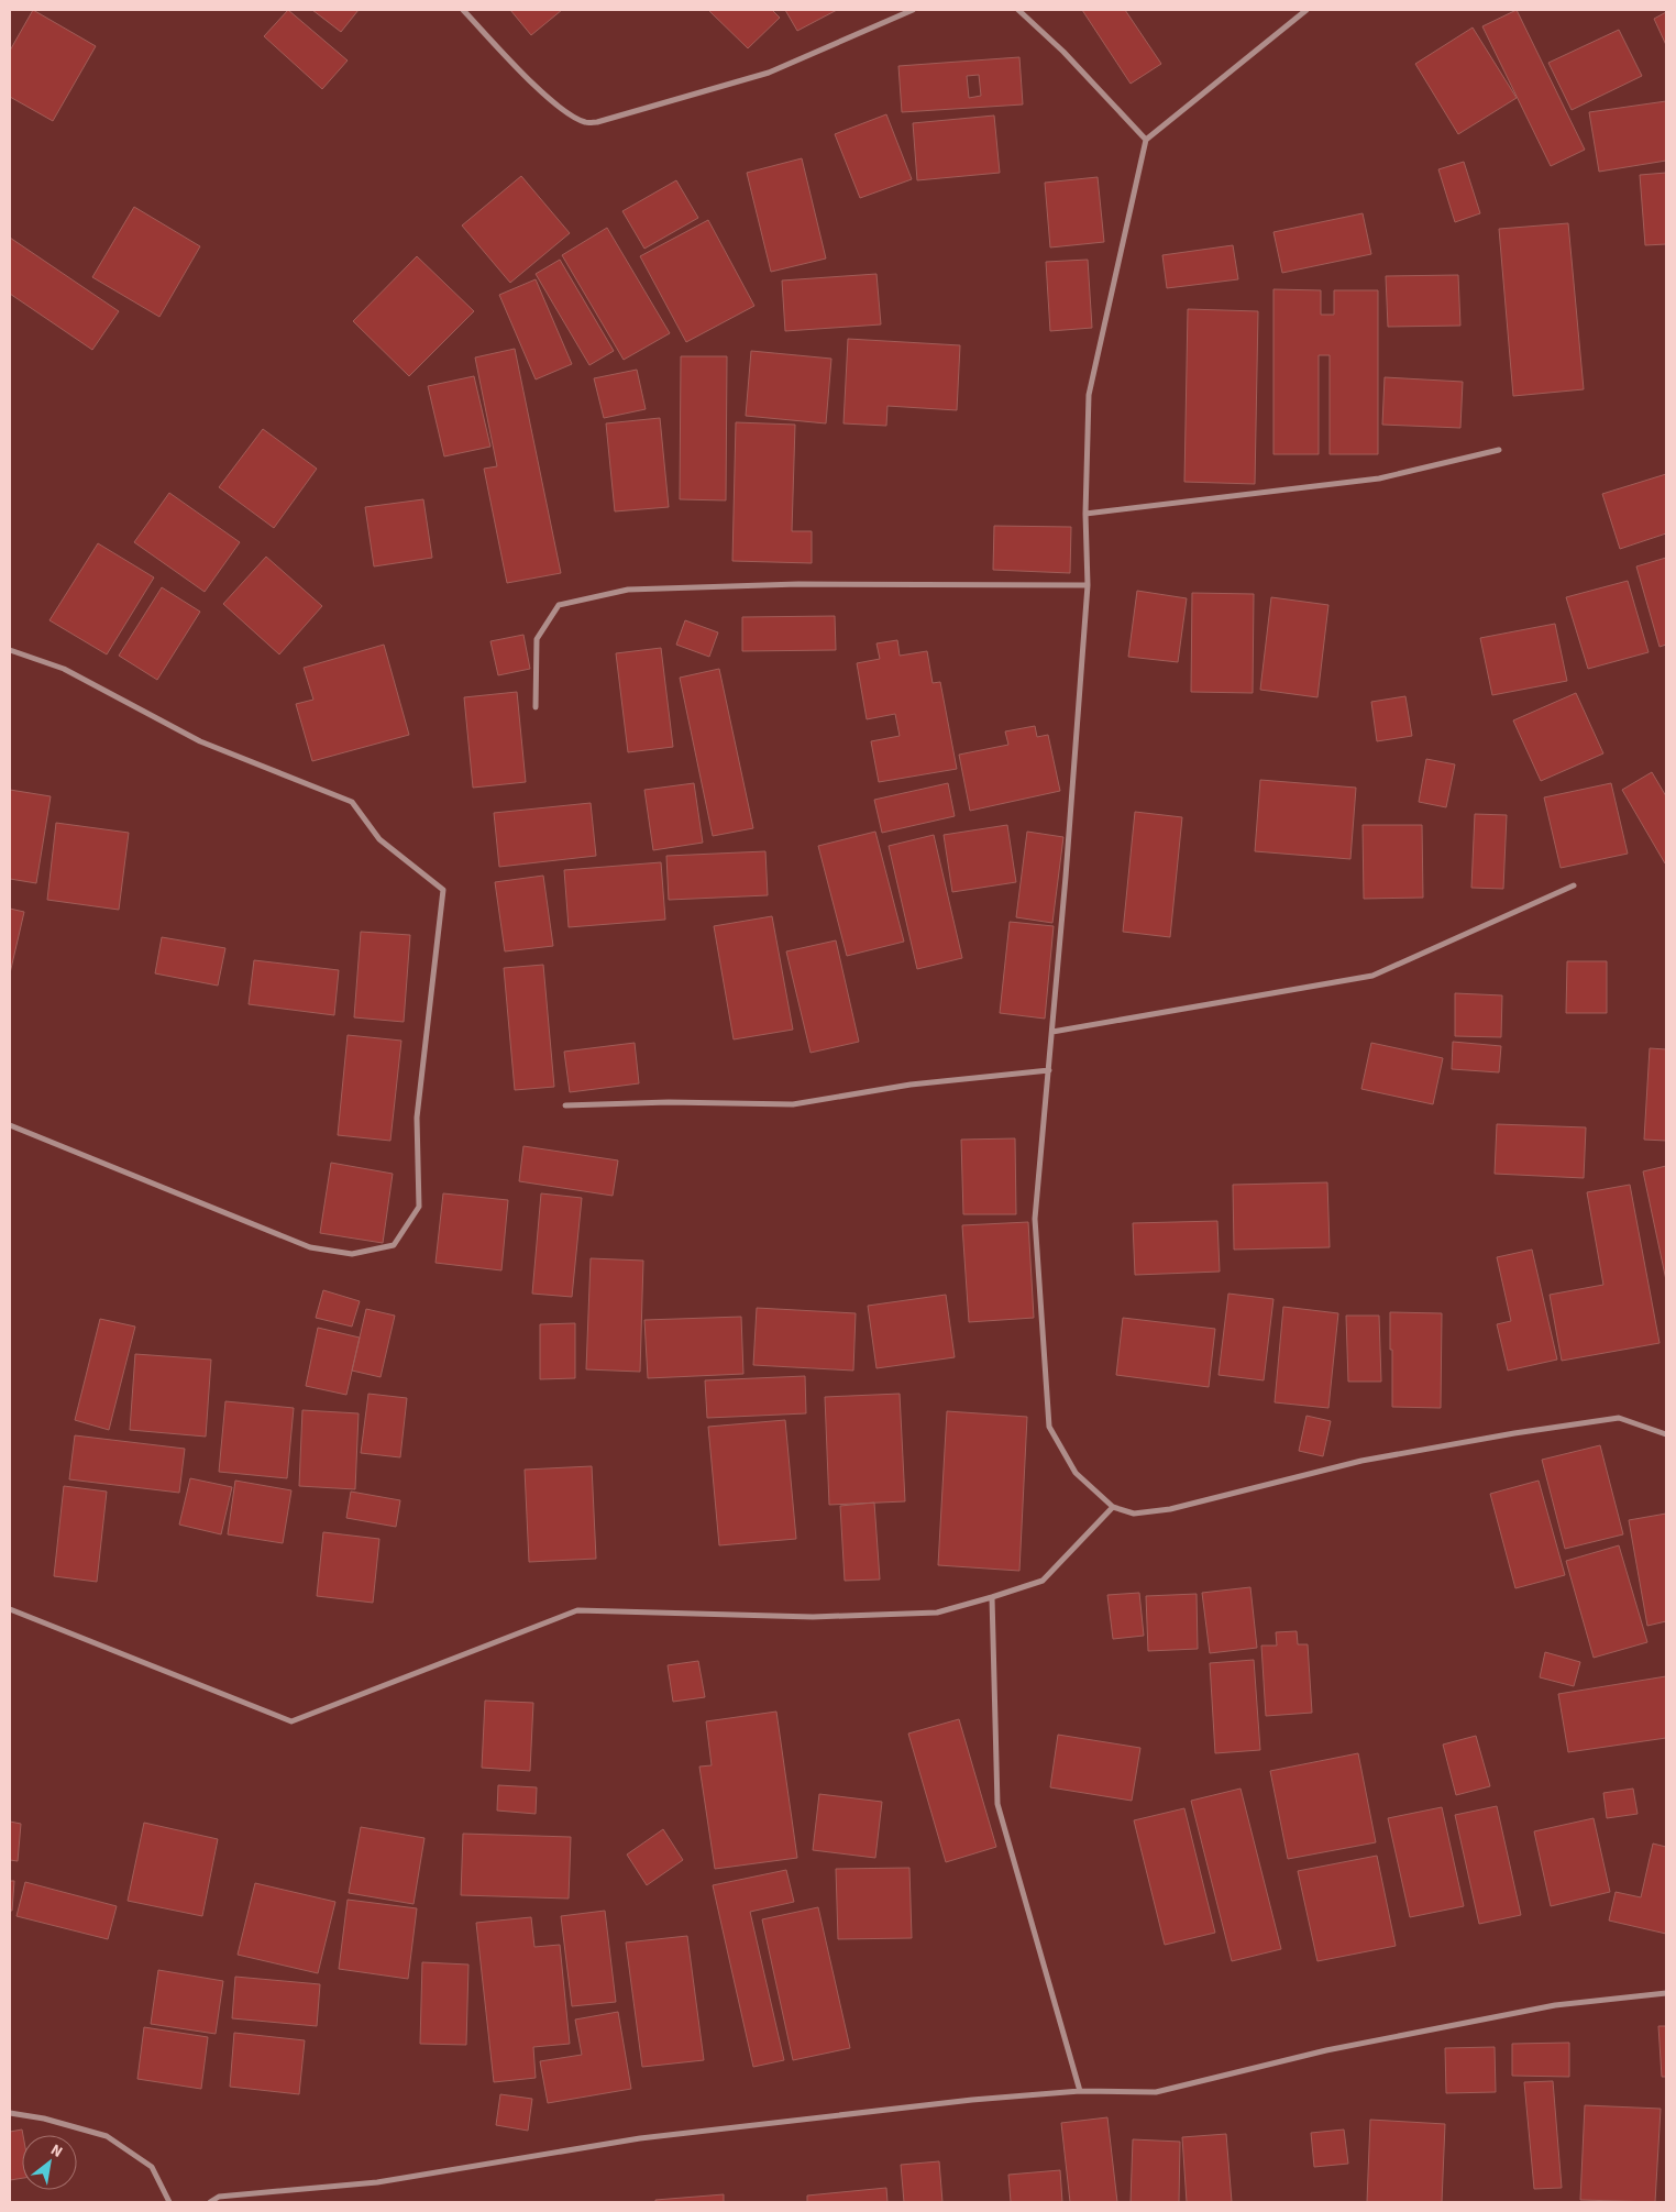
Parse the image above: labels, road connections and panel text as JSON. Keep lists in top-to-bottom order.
{
  "north": "top right"
}
